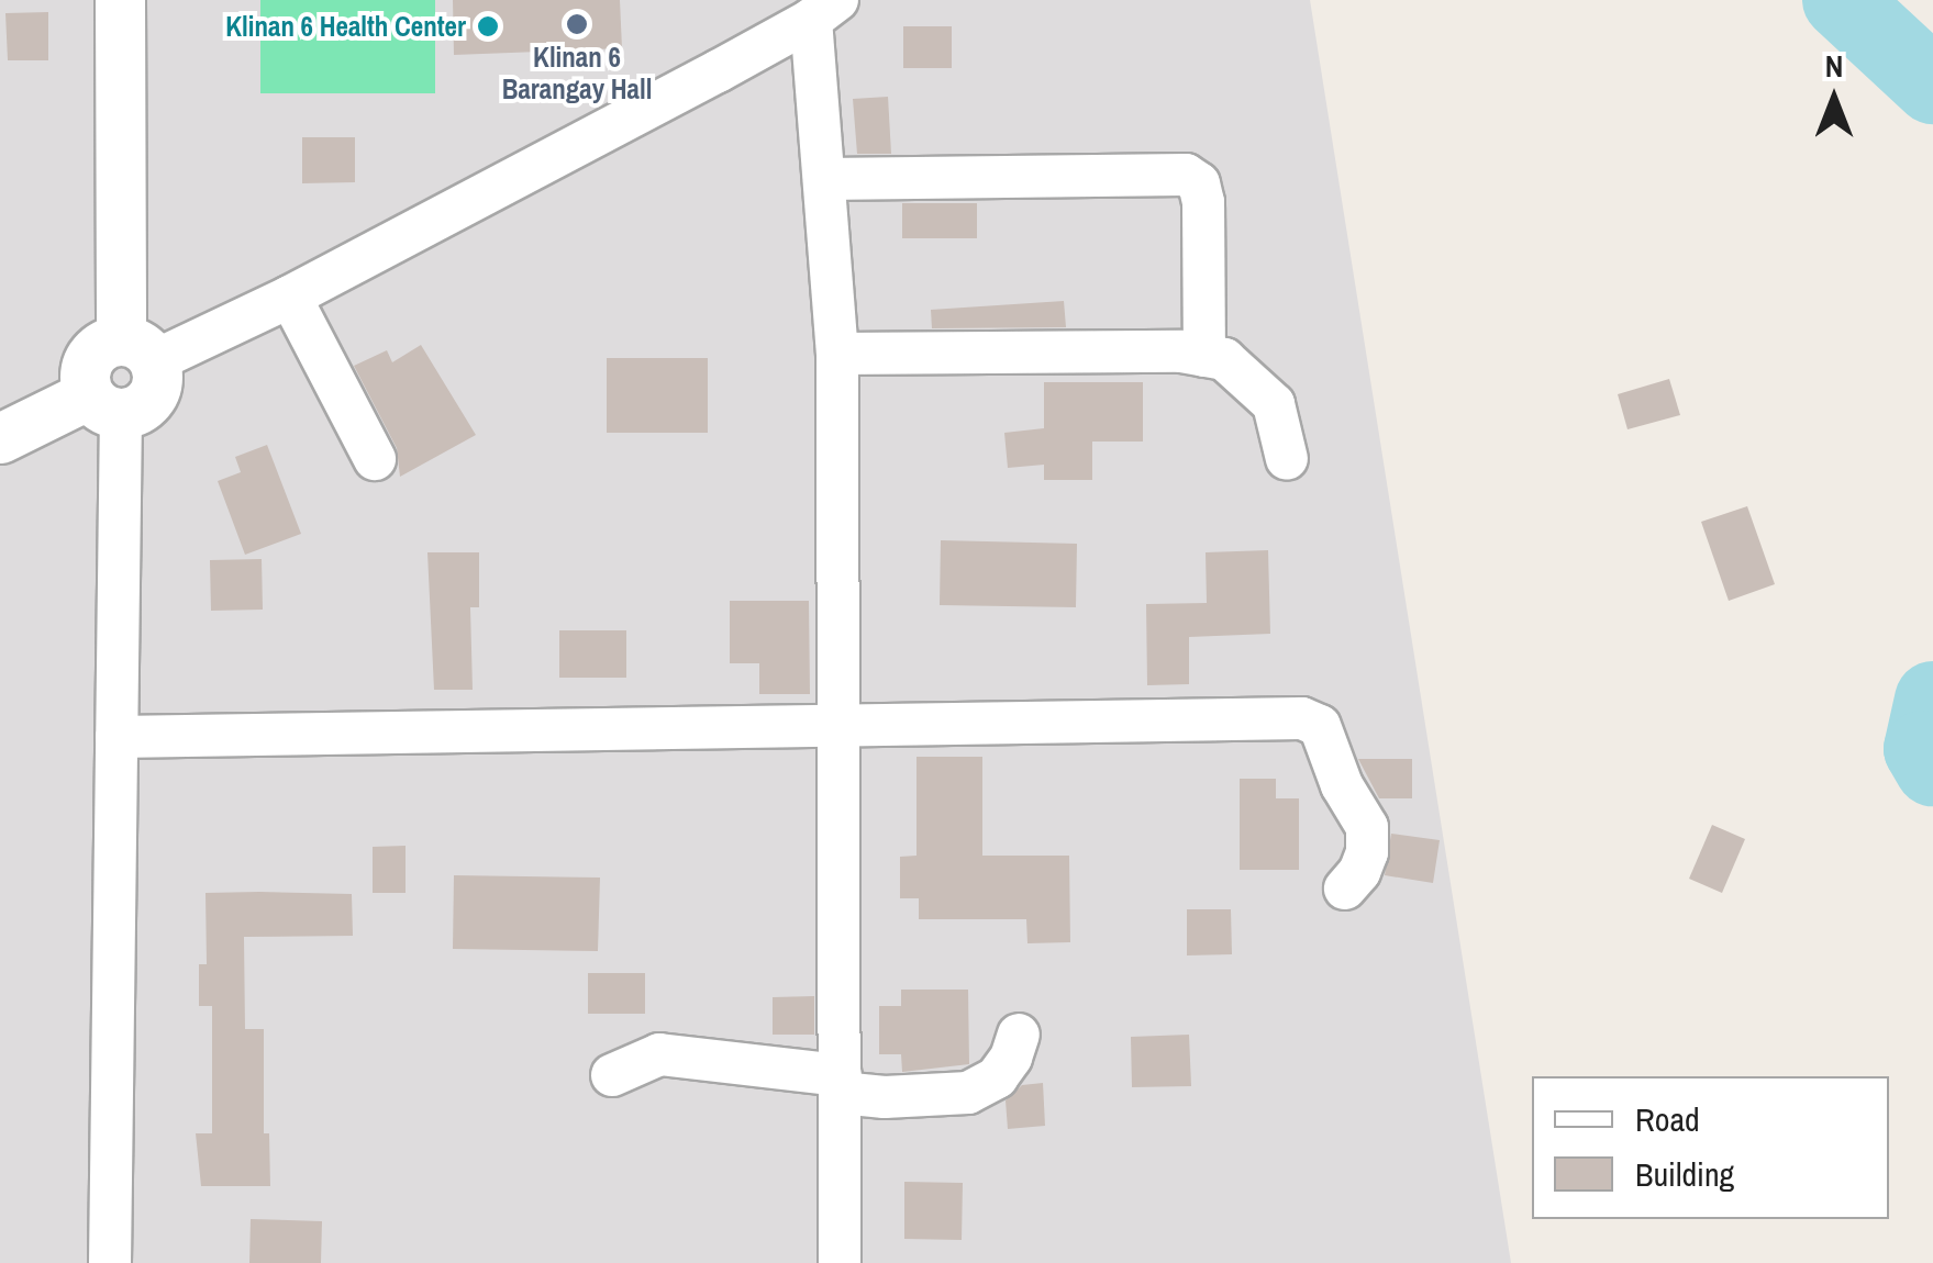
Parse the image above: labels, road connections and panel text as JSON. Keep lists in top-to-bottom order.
{
  "places": ["Klinan 6 Barangay Hall", "Klinan 6 Health Center"],
  "legend": ["Road", "Building"],
  "north": "top"
}
